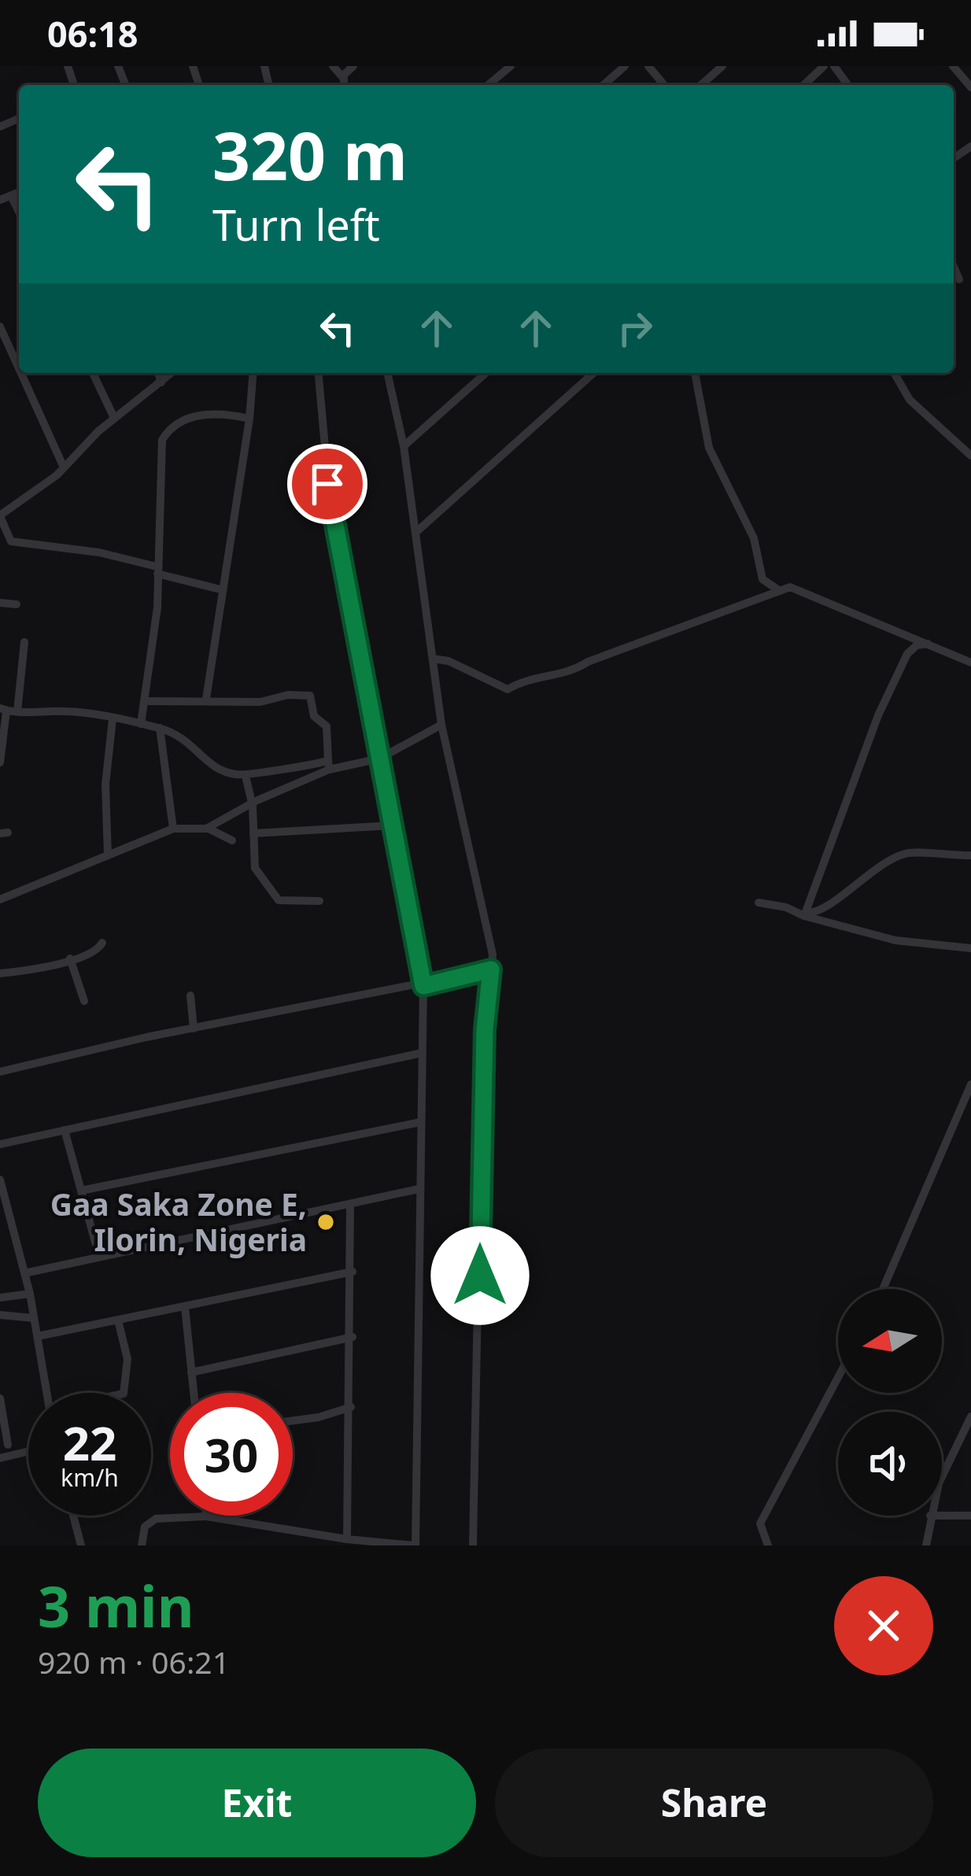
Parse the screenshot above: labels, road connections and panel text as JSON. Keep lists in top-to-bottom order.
{
  "places": ["Gaa Saka Zone E, Ilorin, Nigeria"],
  "north": "left",
  "page": {
    "status": "06:18",
    "turn": ["320 m", "Turn left"],
    "speed": "22 km/h",
    "limit": "30",
    "heading": ["3 min", "920 m · 06:21"],
    "buttons": ["Exit", "Share"]
  }
}
